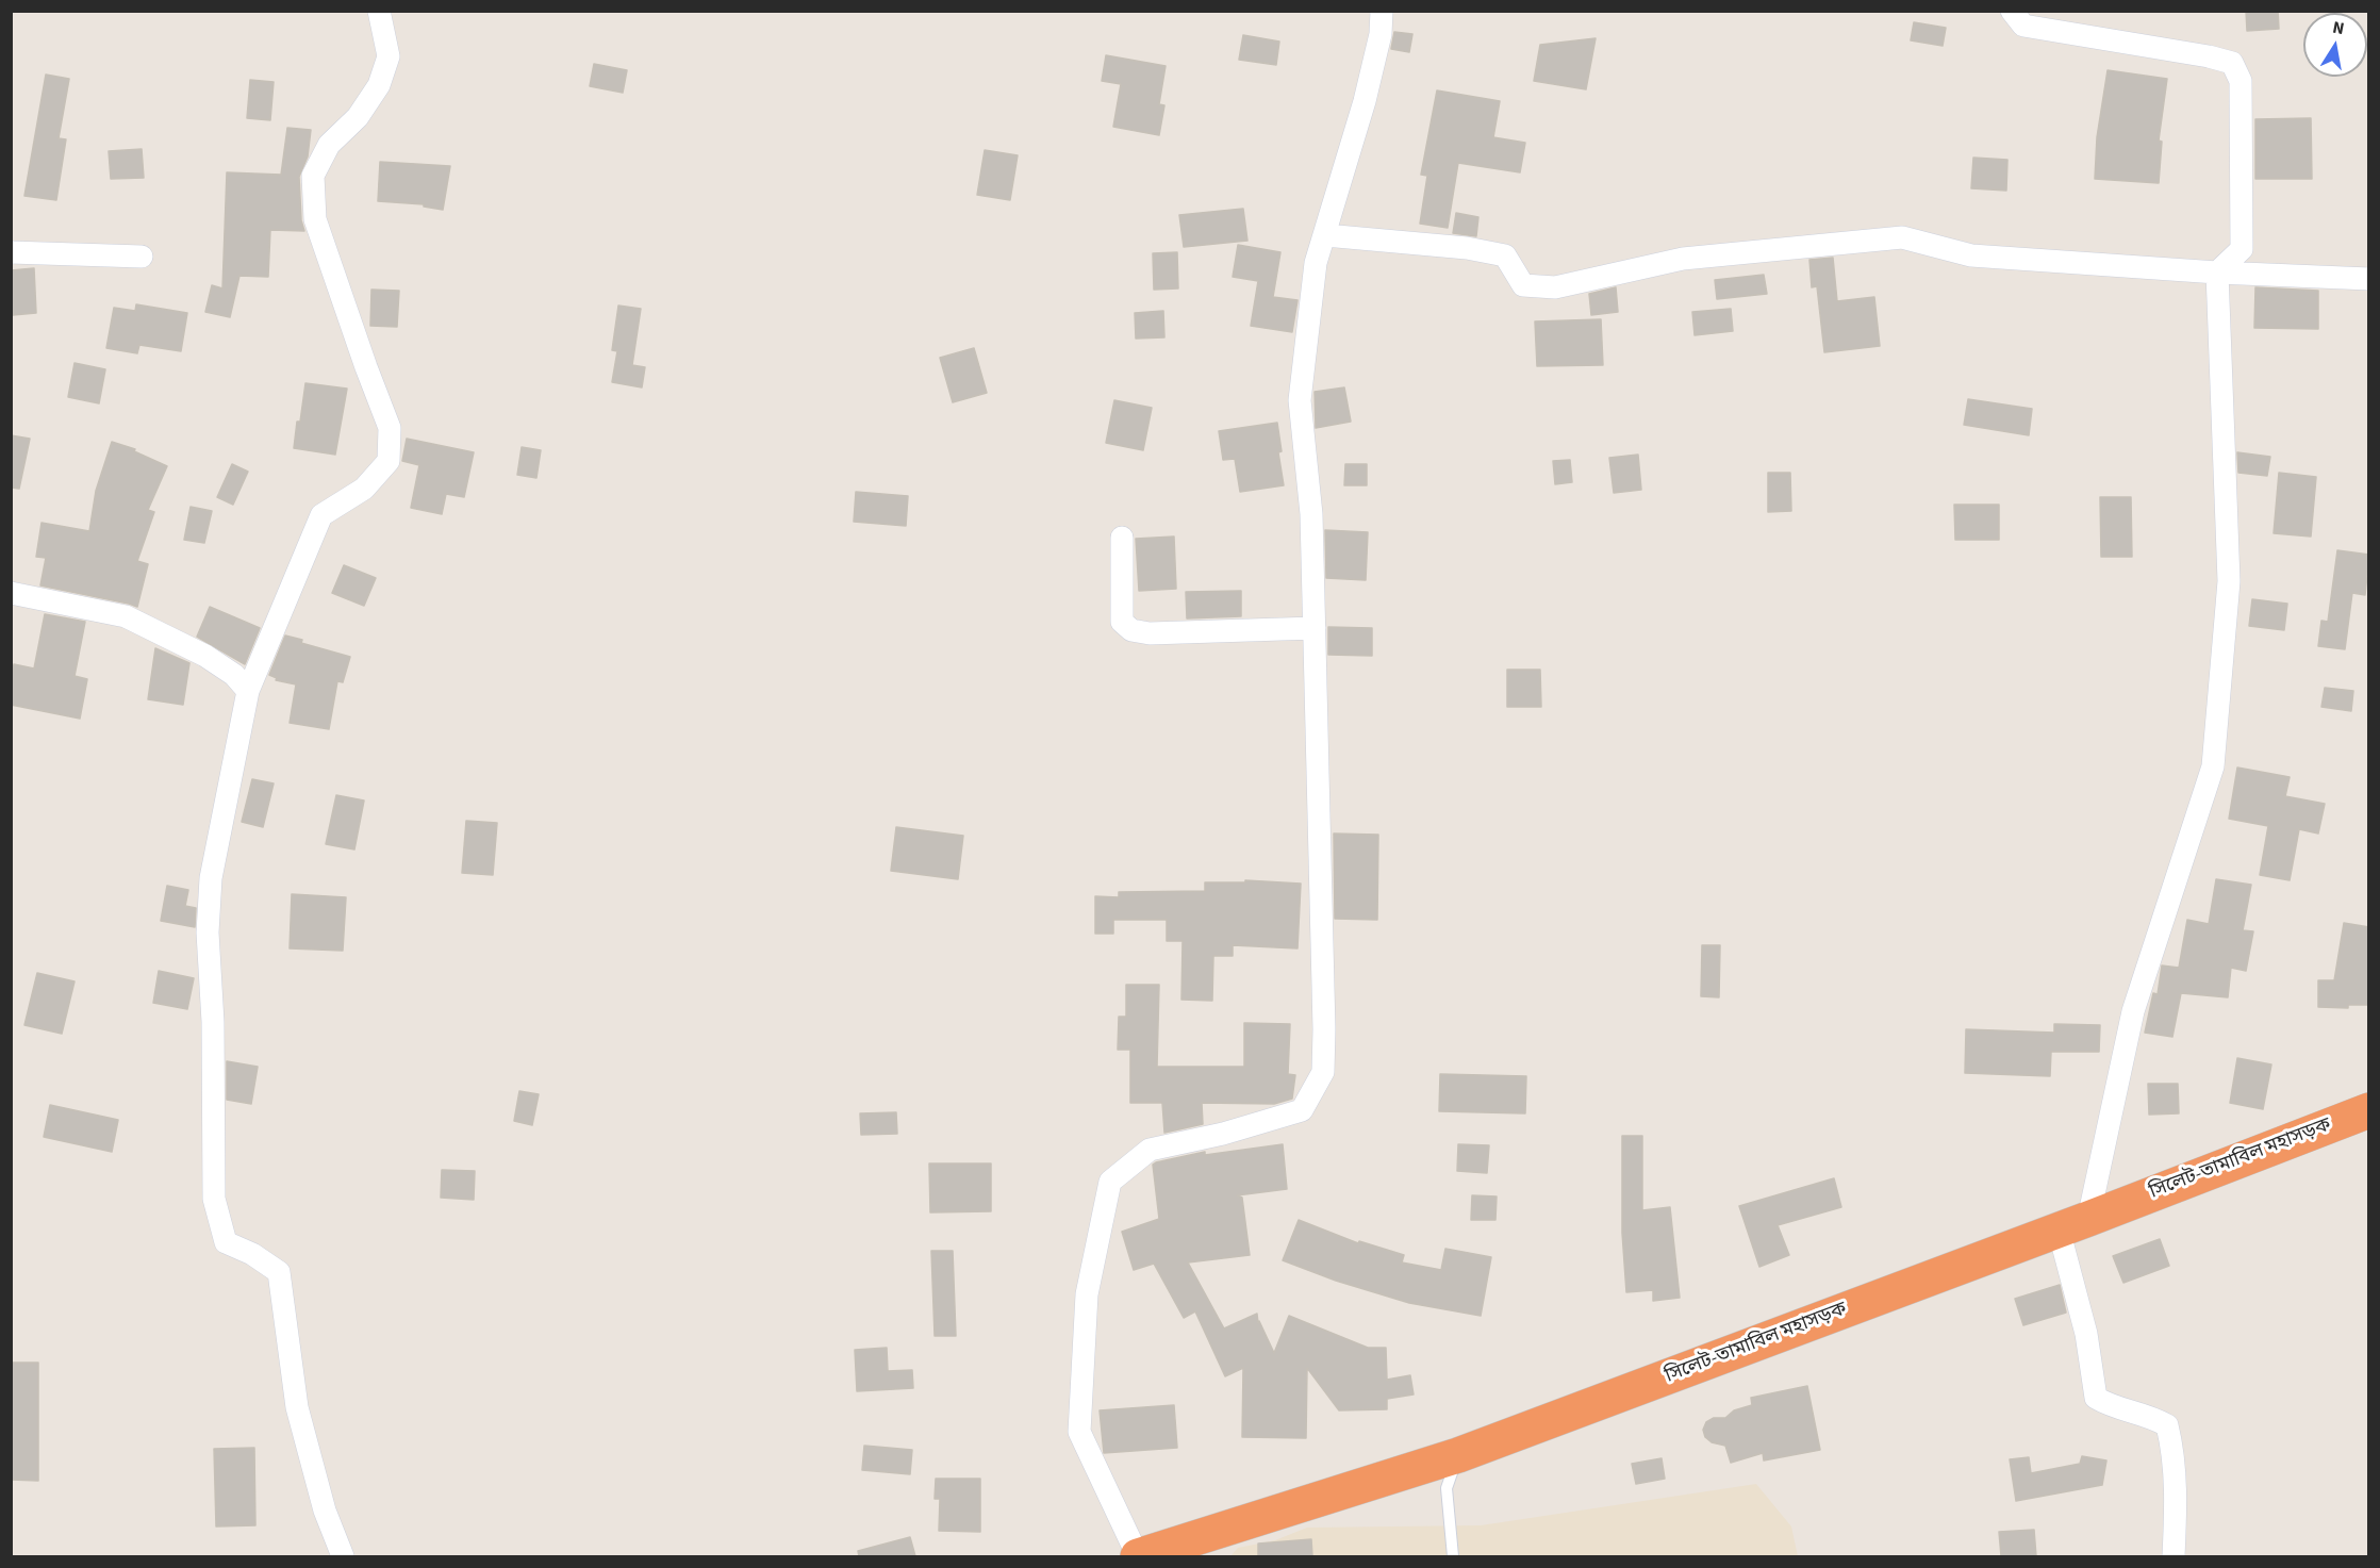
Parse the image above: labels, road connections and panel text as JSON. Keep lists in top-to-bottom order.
{
  "streets": {
    "highway": ["সিলেট-তামাবিল মহাসড়ক"]
  },
  "north": "top"
}
